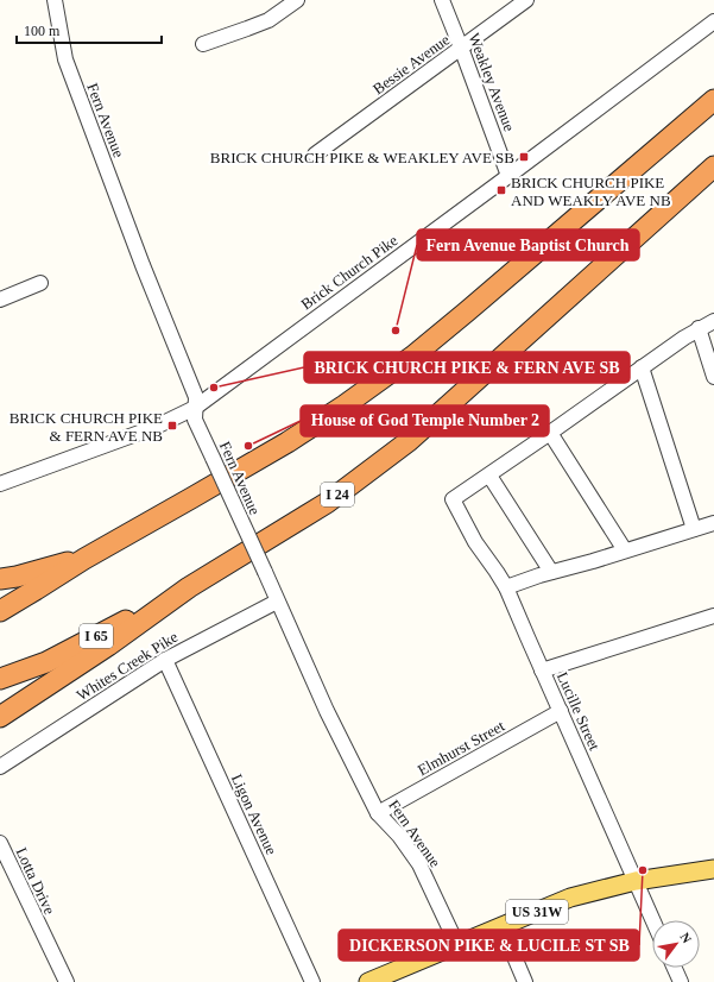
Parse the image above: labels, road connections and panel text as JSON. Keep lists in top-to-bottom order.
{
  "streets": {
    "highway": ["I 24", "I 65"],
    "main road": ["US 31W"],
    "street": [
      "Bessie Avenue",
      "Weakley Avenue",
      "Fern Avenue",
      "Brick Church Pike",
      "Whites Creek Pike",
      "Lucille Street",
      "Elmhurst Street",
      "Ligon Avenue",
      "Lotta Drive"
    ]
  },
  "crossings": [
    ["Bessie Avenue", "Weakley Avenue"],
    ["Weakley Avenue", "Brick Church Pike"],
    ["Fern Avenue", "Brick Church Pike"],
    ["Fern Avenue", "Whites Creek Pike"],
    ["Fern Avenue", "Elmhurst Street"],
    ["Fern Avenue", "US 31W"],
    ["I 24", "I 65"],
    ["Whites Creek Pike", "Ligon Avenue"],
    ["Lucille Street", "Elmhurst Street"],
    ["Lucille Street", "US 31W"]
  ],
  "places": {
    "transit": ["BRICK CHURCH PIKE & WEAKLEY AVE SB", "BRICK CHURCH PIKE AND WEAKLY AVE NB", "BRICK CHURCH PIKE & FERN AVE NB"],
    "other": [
      "Fern Avenue Baptist Church",
      "BRICK CHURCH PIKE & FERN AVE SB",
      "House of God Temple Number 2",
      "DICKERSON PIKE & LUCILE ST SB"
    ]
  },
  "scale_bar": "100 m",
  "north": "top right"
}
